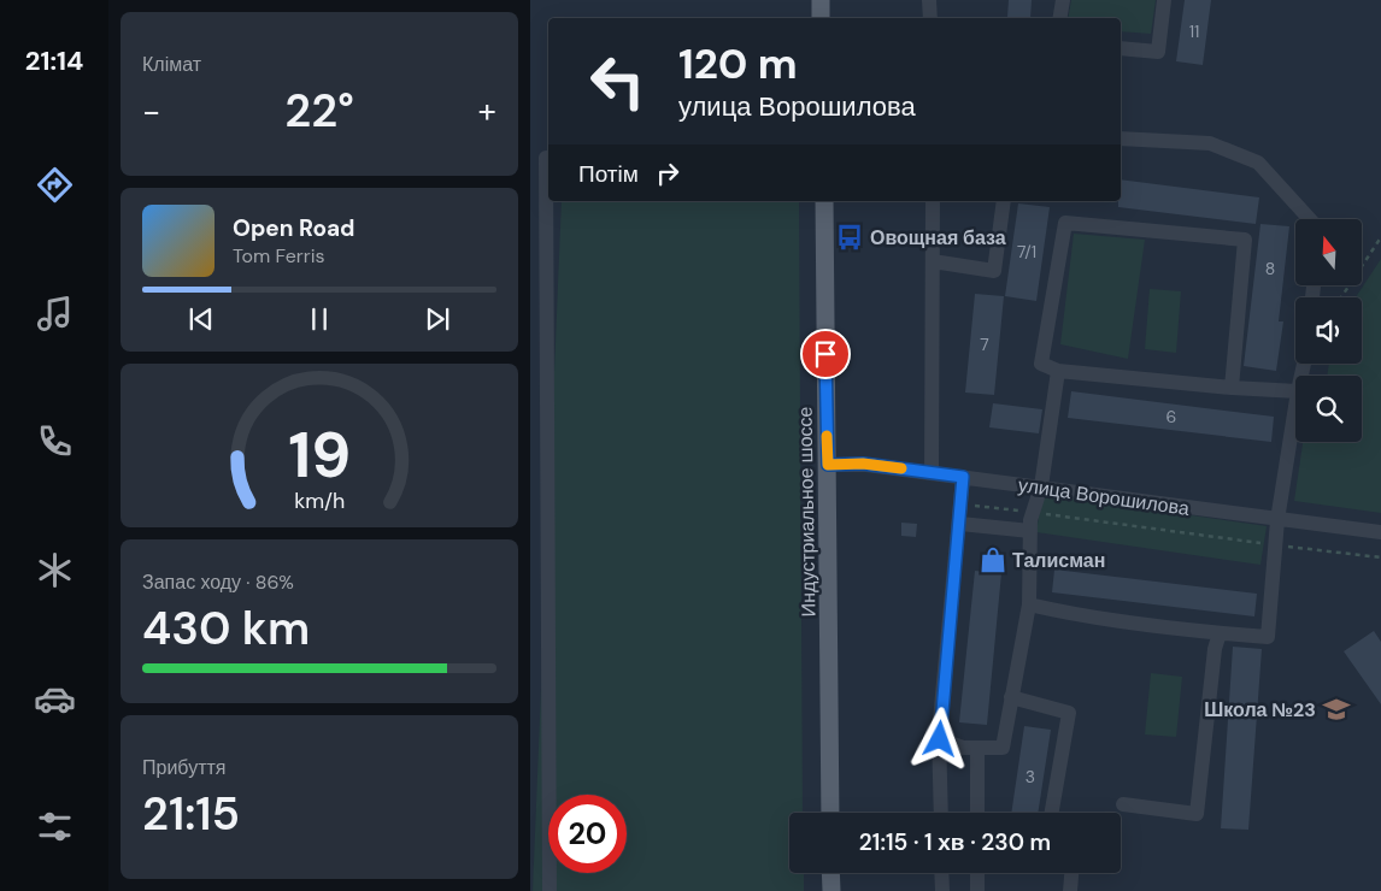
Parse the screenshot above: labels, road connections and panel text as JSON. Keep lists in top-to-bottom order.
{
  "streets": {
    "main road": ["Индустриальное шоссе"],
    "street": ["улица Ворошилова"]
  },
  "crossings": [
    ["улица Ворошилова", "Индустриальное шоссе"]
  ],
  "places": {
    "bus stop": ["Овощная база"],
    "shop": ["Талисман"],
    "school or university": ["Школа №23"]
  },
  "house_numbers": [
    "11",
    "7/1",
    "8",
    "7",
    "6",
    "3"
  ],
  "north": "top",
  "page": {
    "tabs": "21:14",
    "tile": [
      "Клімат",
      ["Запас ходу · 86%", "430 km"],
      ["Прибуття", "21:15"]
    ],
    "turn": ["120 m", "улица Ворошилова"],
    "heat": ["−", "22°", "+"],
    "then": "Потім",
    "song": ["Open Road", "Tom Ferris"],
    "limit": "20",
    "trip": "21:15 · 1 хв · 230 m",
    "gauge": ["19", "km/h"]
  }
}
